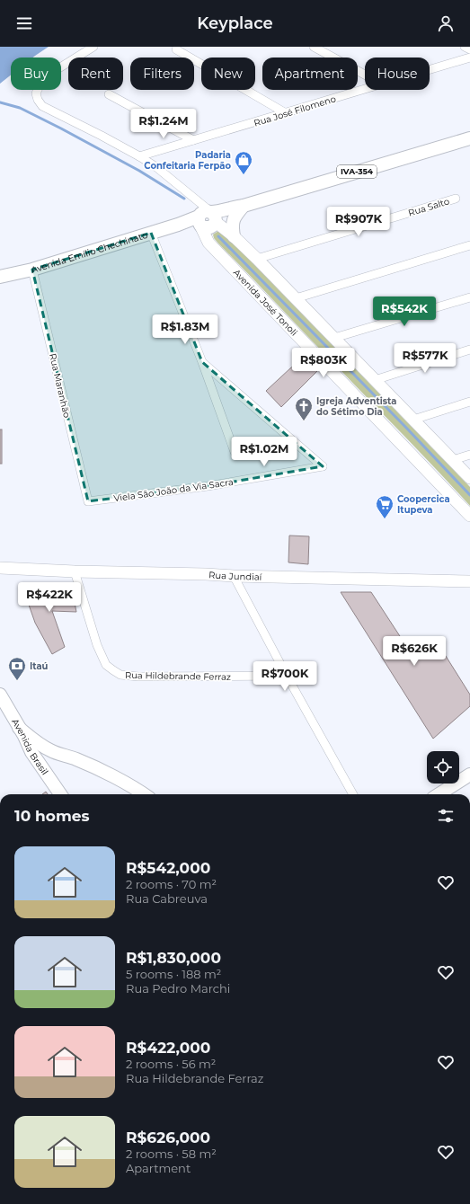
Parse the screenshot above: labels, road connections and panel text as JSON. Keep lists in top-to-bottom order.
{
  "streets": {
    "main road": [
      "IVA-354",
      "Avenida Emílio Chechinato",
      "Avenida José Tonoli",
      "Rua Jundiaí",
      "Avenida Brasil"
    ],
    "street": [
      "Rua José Filomeno",
      "Rua Salto",
      "Rua Maranhão",
      "Viela São João da Via Sacra",
      "Rua Hildebrande Ferraz"
    ]
  },
  "crossings": [
    ["IVA-354", "Avenida Emílio Chechinato"],
    ["Avenida Emílio Chechinato", "Avenida José Tonoli"],
    ["Avenida Emílio Chechinato", "Rua Maranhão"],
    ["Rua Maranhão", "Viela São João da Via Sacra"],
    ["Rua Jundiaí", "Rua Hildebrande Ferraz"]
  ],
  "places": {
    "shop": ["Padaria Confeitaria Ferpão"],
    "church": ["Igreja Adventista do Sétimo Dia"],
    "supermarket": ["Coopercica Itupeva"],
    "bank": ["Itaú"]
  },
  "page": {
    "header": "Keyplace",
    "chip": [
      "Buy",
      "Rent",
      "Filters",
      "New",
      "Apartment",
      "House"
    ],
    "price": [
      "R$1.24M",
      "R$907K",
      "R$542K",
      "R$1.83M",
      "R$577K",
      "R$803K",
      "R$1.02M",
      "R$422K",
      "R$626K",
      "R$700K"
    ],
    "heading": "10 homes",
    "list": [
      {
        "name": "R$542,000",
        "note": "2 rooms · 70 m² · Rua Cabreuva"
      },
      {
        "name": "R$1,830,000",
        "note": "5 rooms · 188 m² · Rua Pedro Marchi"
      },
      {
        "name": "R$422,000",
        "note": "2 rooms · 56 m² · Rua Hildebrande Ferraz"
      },
      {
        "name": "R$626,000",
        "note": "2 rooms · 58 m² · Apartment"
      }
    ]
  }
}
